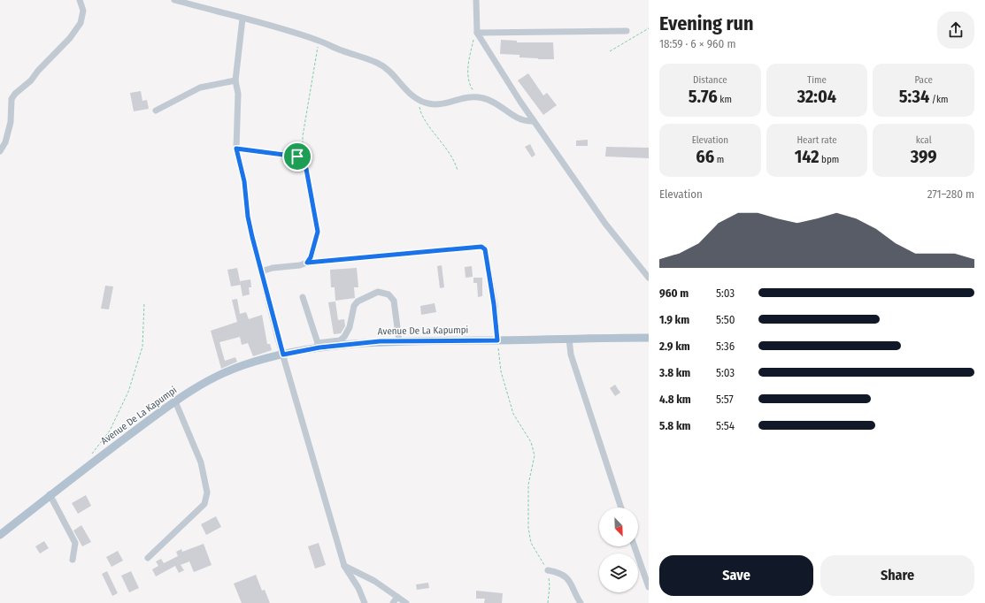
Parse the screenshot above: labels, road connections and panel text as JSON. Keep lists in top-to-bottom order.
{
  "streets": {
    "main road": ["Avenue De La Kapumpi"]
  },
  "north": "bottom right",
  "page": {
    "heading": ["Evening run", "18:59 · 6 × 960 m"],
    "stats": [
      ["Distance", "5.76 km"],
      ["Time", "32:04"],
      ["Pace", "5:34 /km"],
      ["Elevation", "66 m"],
      ["Heart rate", "142 bpm"],
      ["kcal", "399"]
    ],
    "chart": ["Elevation", "271–280 m"],
    "list": [
      {
        "name": "960 m",
        "note": "5:03"
      },
      {
        "name": "1.9 km",
        "note": "5:50"
      },
      {
        "name": "2.9 km",
        "note": "5:36"
      },
      {
        "name": "3.8 km",
        "note": "5:03"
      },
      {
        "name": "4.8 km",
        "note": "5:57"
      },
      {
        "name": "5.8 km",
        "note": "5:54"
      }
    ],
    "buttons": ["Save", "Share"]
  }
}
